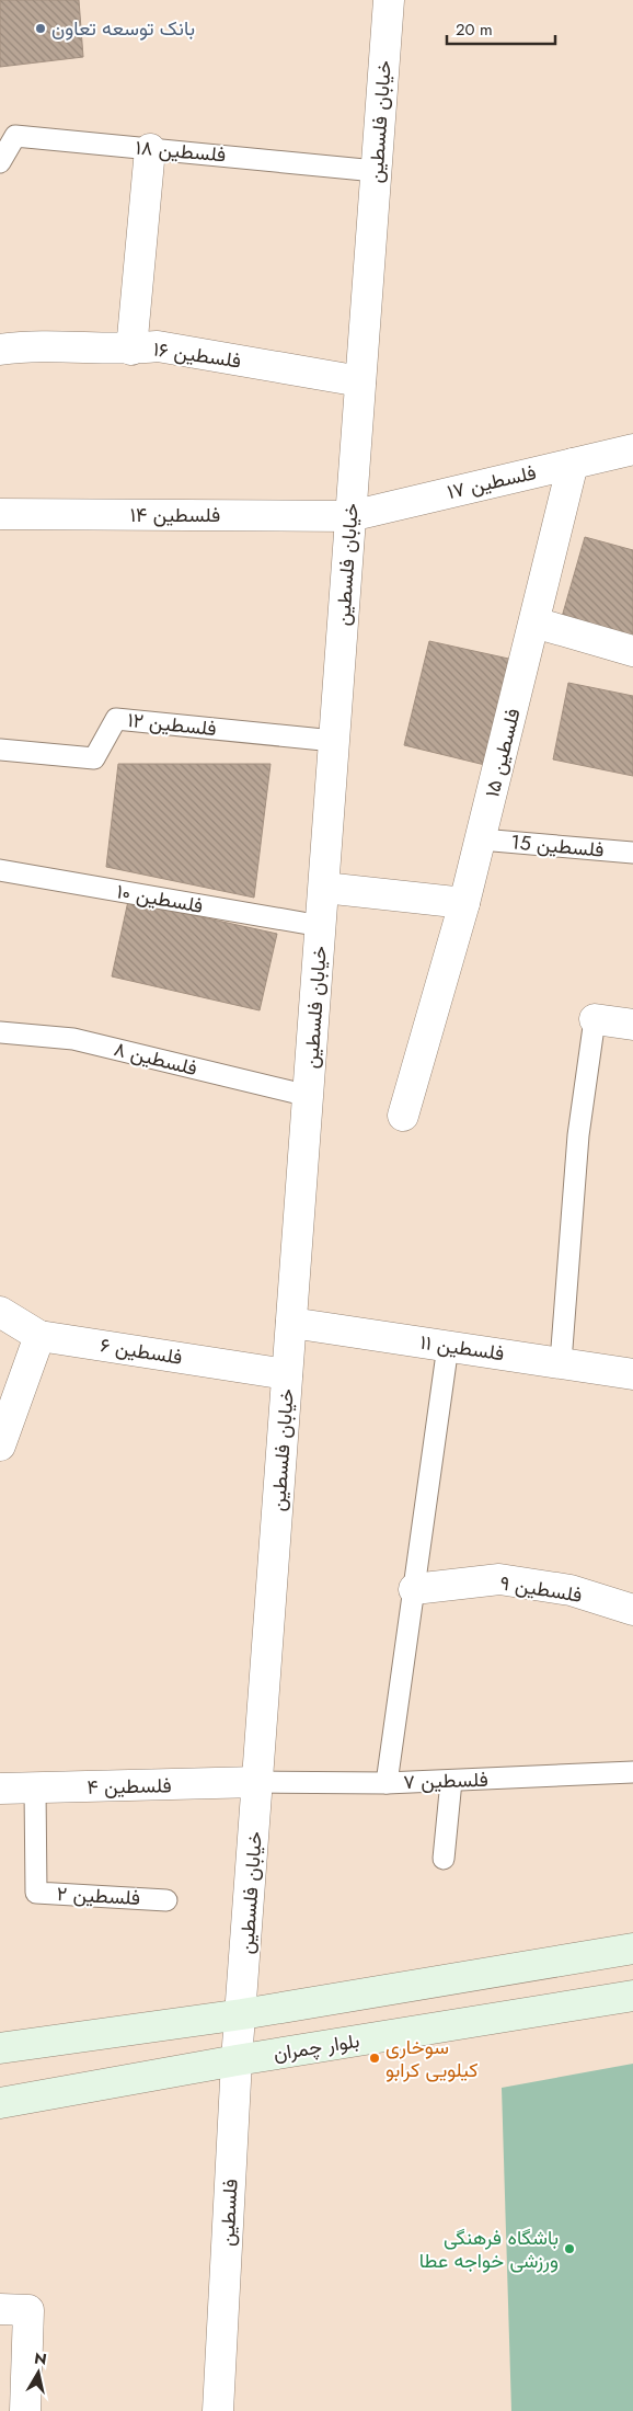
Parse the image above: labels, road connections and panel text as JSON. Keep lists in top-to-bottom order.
{
  "streets": {
    "main road": ["بلوار چمران"],
    "street": [
      "خیابان فلسطین",
      "فلسطین ۱۶",
      "فلسطین ۱۷",
      "فلسطین ۱۴",
      "فلسطین ۱۵",
      "فلسطین ۱۱",
      "فلسطین ۶",
      "فلسطین ۹",
      "فلسطین ۴",
      "فلسطین"
    ],
    "lane": [
      "فلسطین ۱۸",
      "فلسطین ۱۲",
      "فلسطین 15",
      "فلسطین ۱۰",
      "فلسطین ۸",
      "فلسطین ۷",
      "فلسطین ۲"
    ]
  },
  "crossings": [
    ["خیابان فلسطین", "فلسطین ۱۸"],
    ["خیابان فلسطین", "فلسطین ۱۶"],
    ["خیابان فلسطین", "فلسطین ۱۷"],
    ["خیابان فلسطین", "فلسطین ۱۴"],
    ["خیابان فلسطین", "فلسطین ۱۲"],
    ["خیابان فلسطین", "فلسطین ۱۰"],
    ["خیابان فلسطین", "فلسطین ۸"],
    ["خیابان فلسطین", "فلسطین ۱۱"],
    ["خیابان فلسطین", "فلسطین ۶"],
    ["خیابان فلسطین", "فلسطین ۷"],
    ["خیابان فلسطین", "فلسطین ۴"],
    ["خیابان فلسطین", "فلسطین"],
    ["فلسطین ۱۷", "فلسطین ۱۴"],
    ["فلسطین ۱۷", "فلسطین ۱۵"],
    ["فلسطین ۱۵", "فلسطین 15"],
    ["فلسطین ۷", "فلسطین ۴"],
    ["فلسطین ۴", "فلسطین ۲"],
    ["بلوار چمران", "فلسطین"]
  ],
  "places": ["بانک توسعه تعاون", "سوخاری کیلویی کرابو", "باشگاه فرهنگی ورزشی خواجه عطا"],
  "scale_bar": "20 m",
  "north": "top"
}
